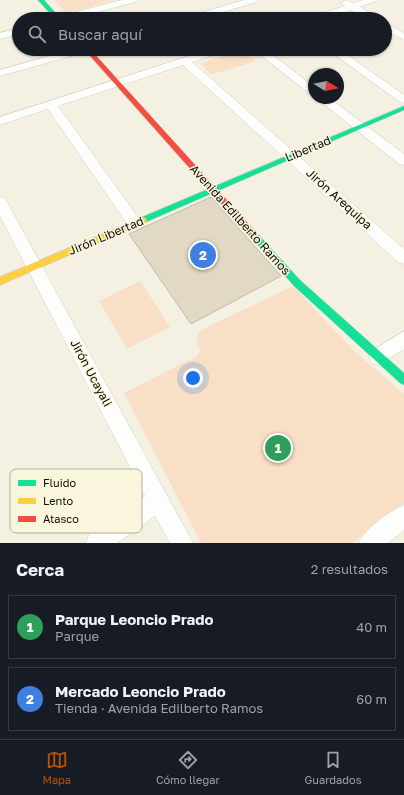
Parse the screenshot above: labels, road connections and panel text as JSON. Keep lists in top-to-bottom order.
{
  "streets": {
    "street": [
      "Libertad",
      "Jirón Arequipa",
      "Avenida Edilberto Ramos",
      "Jirón Libertad",
      "Jirón Ucayali"
    ]
  },
  "crossings": [
    ["Libertad", "Jirón Arequipa"],
    ["Libertad", "Avenida Edilberto Ramos"],
    ["Libertad", "Jirón Libertad"],
    ["Avenida Edilberto Ramos", "Jirón Libertad"],
    ["Jirón Libertad", "Jirón Ucayali"]
  ],
  "legend": ["Fluido", "Lento", "Atasco"],
  "north": "right",
  "page": {
    "search": "Buscar aquí",
    "pins": ["2", "1"],
    "heading": ["Cerca", "2 resultados"],
    "list": [
      {
        "mark": "1",
        "name": "Parque Leoncio Prado",
        "note": "Parque",
        "value": "40 m"
      },
      {
        "mark": "2",
        "name": "Mercado Leoncio Prado",
        "note": "Tienda · Avenida Edilberto Ramos",
        "value": "60 m"
      }
    ],
    "nav": ["Mapa", "Cómo llegar", "Guardados"]
  }
}
